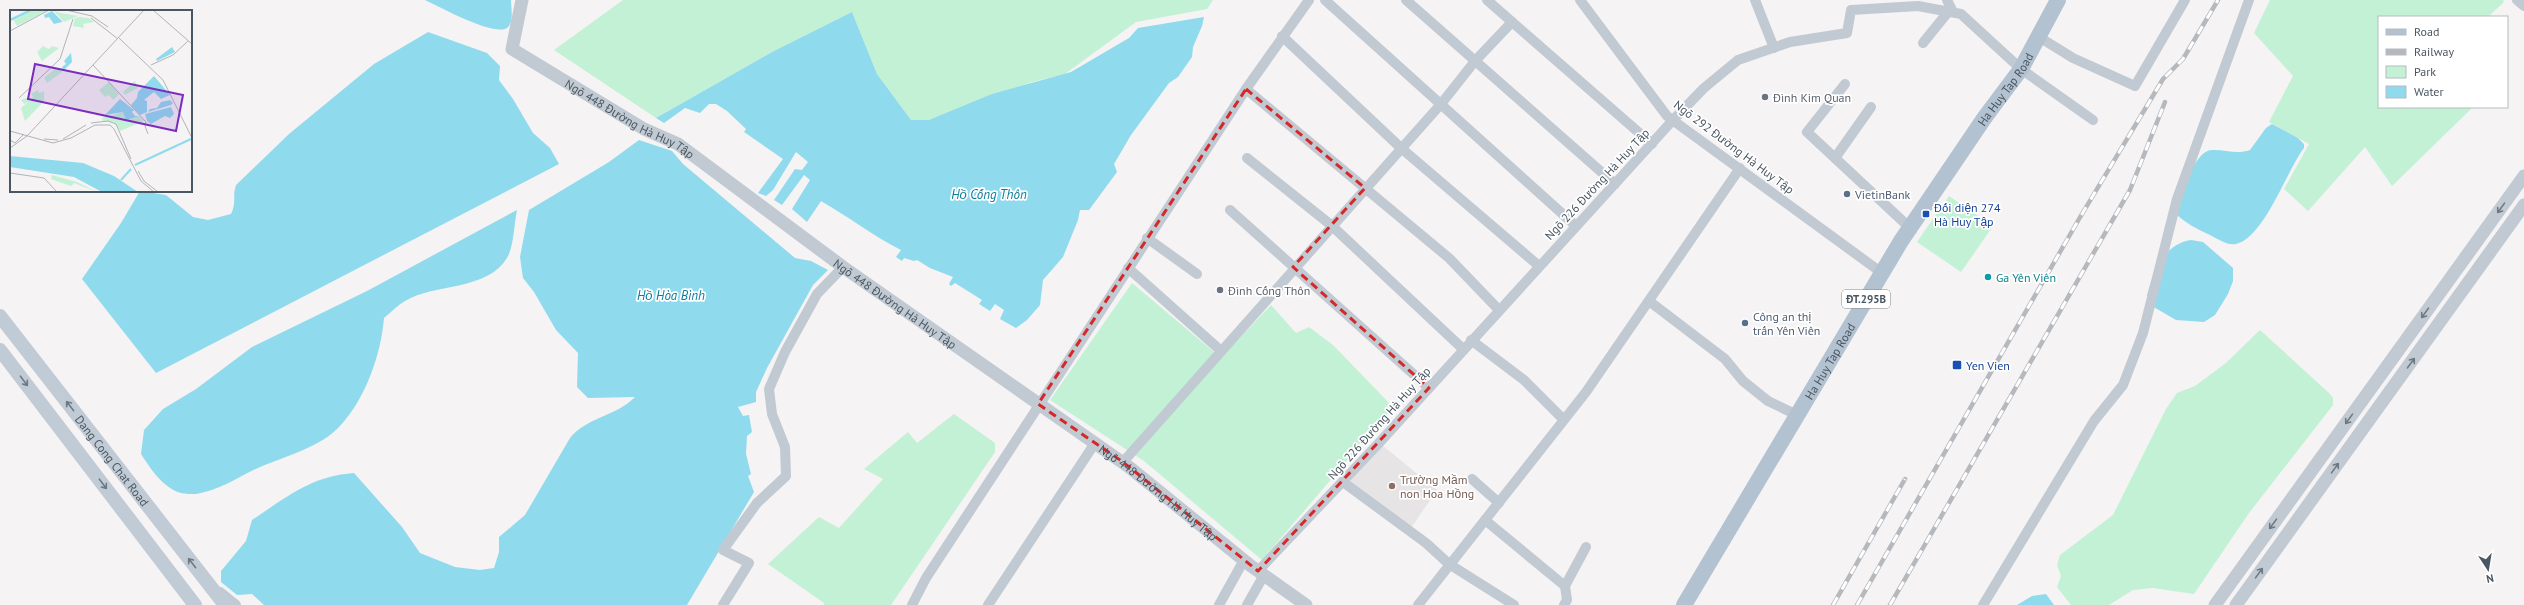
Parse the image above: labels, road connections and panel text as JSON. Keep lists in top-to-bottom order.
{
  "streets": {
    "main road": ["Ha Huy Tap Road", "ĐT.295B", "Dang Cong Chat Road"],
    "street": ["Ngõ 448 Đường Hà Huy Tập", "Ngõ 292 Đường Hà Huy Tập", "Ngõ 226 Đường Hà Huy Tập"]
  },
  "crossings": [
    ["Ha Huy Tap Road", "Ngõ 292 Đường Hà Huy Tập"],
    ["Ha Huy Tap Road", "Ngõ 226 Đường Hà Huy Tập"],
    ["Ngõ 448 Đường Hà Huy Tập", "Ngõ 226 Đường Hà Huy Tập"],
    ["Ngõ 292 Đường Hà Huy Tập", "Ngõ 226 Đường Hà Huy Tập"]
  ],
  "water": ["Hồ Cống Thôn", "Hồ Hòa Bình"],
  "places": {
    "other": [
      "Đình Kim Quan",
      "VietinBank",
      "Ga Yên Viên",
      "Đình Cống Thôn",
      "Công an thị trấn Yên Viên",
      "Trường Mầm non Hoa Hồng"
    ],
    "transit": ["Đối diện 274 Hà Huy Tập", "Yen Vien"]
  },
  "legend": [
    "Road",
    "Railway",
    "Park",
    "Water"
  ],
  "north": "bottom"
}
